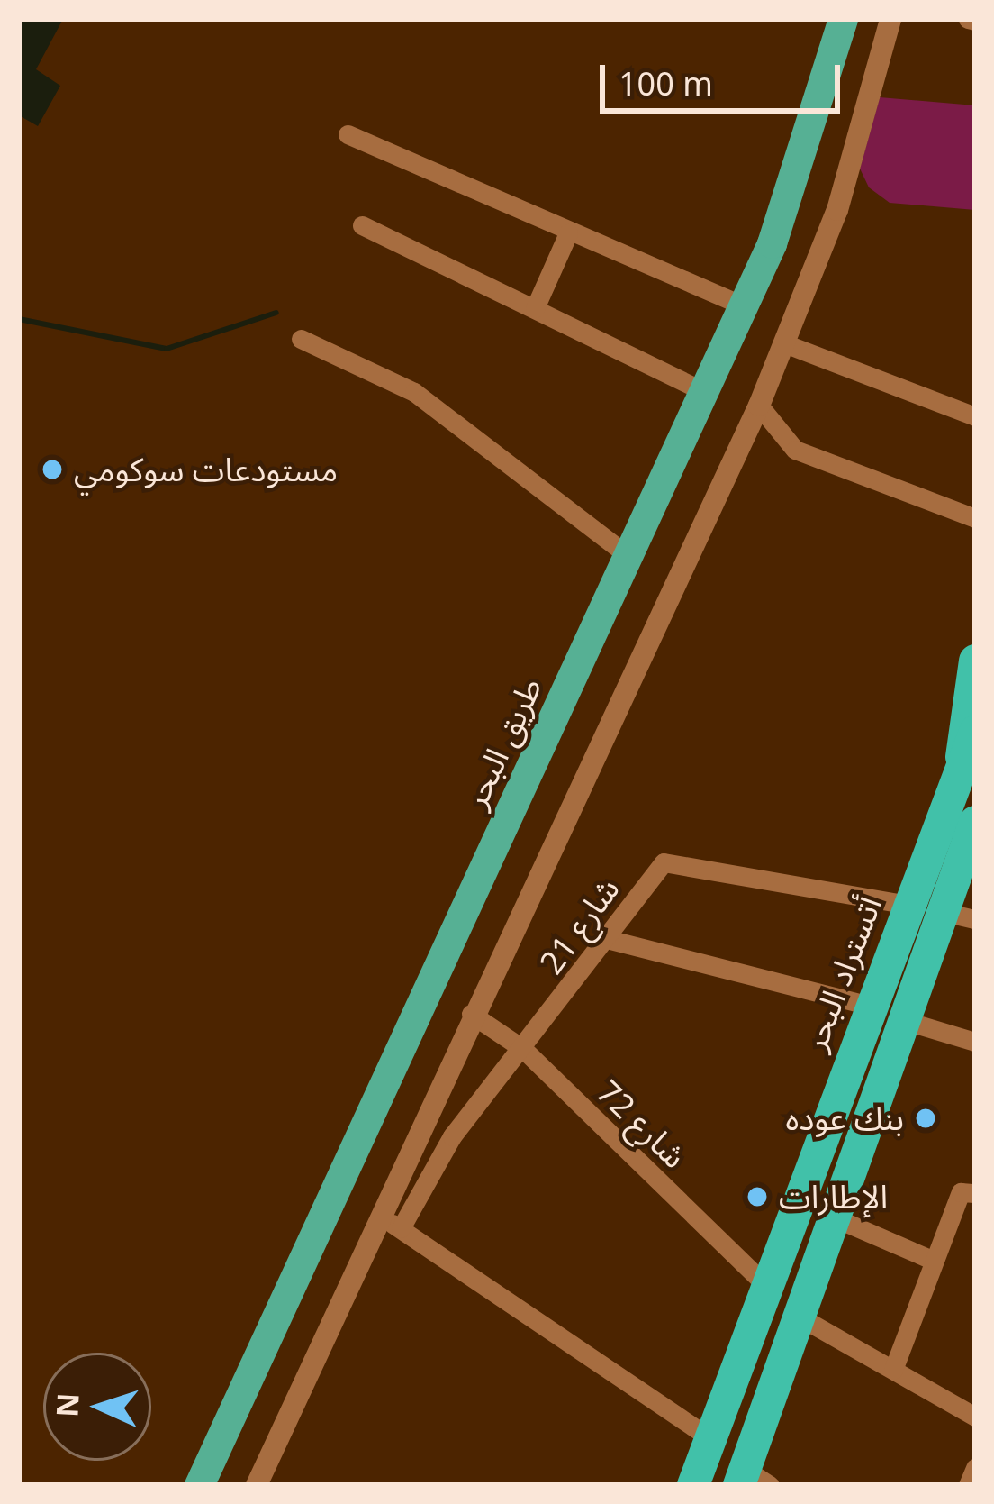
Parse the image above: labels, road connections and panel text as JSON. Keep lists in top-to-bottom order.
{
  "streets": {
    "highway": ["طريق البحر", "أتستراد البحر"],
    "street": ["شارع 21", "شارع 72"]
  },
  "crossings": [
    ["شارع 21", "أتستراد البحر"],
    ["شارع 21", "شارع 72"],
    ["أتستراد البحر", "شارع 72"]
  ],
  "places": ["مستودعات سوكومي", "بنك عوده", "الإطارات"],
  "scale_bar": "100 m",
  "north": "left"
}
